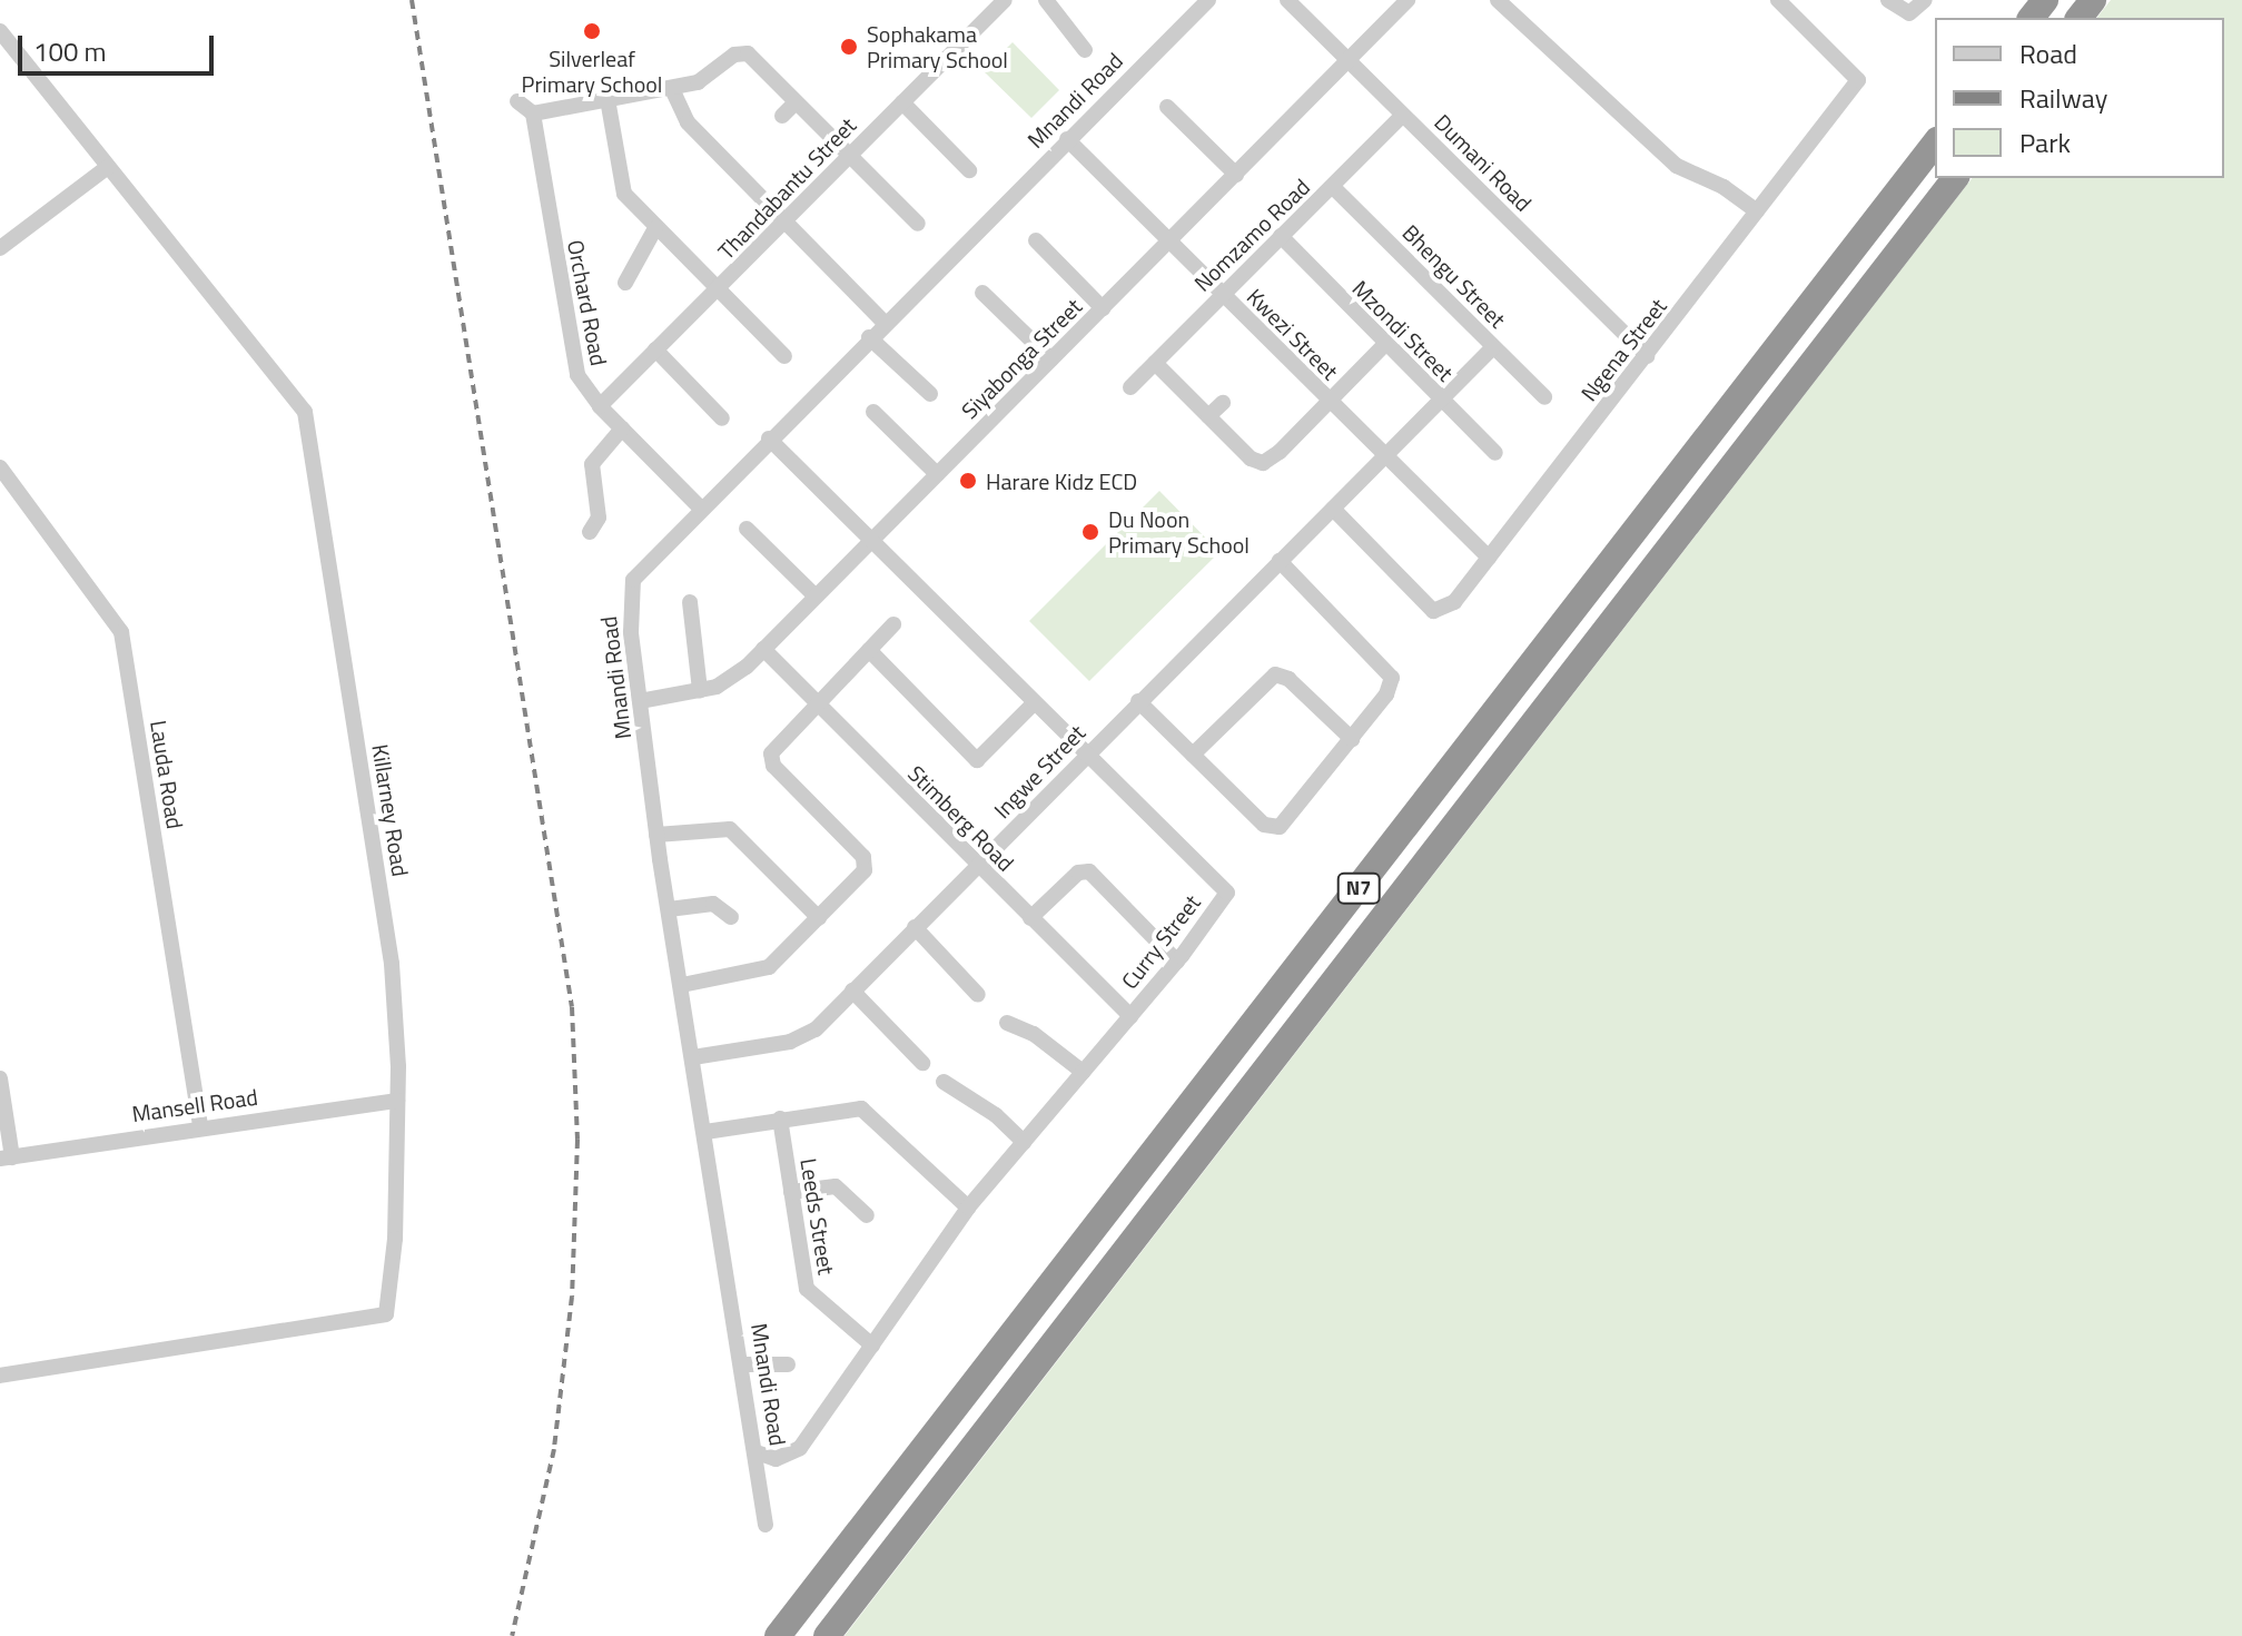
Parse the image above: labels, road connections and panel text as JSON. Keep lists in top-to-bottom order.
{
  "streets": {
    "highway": ["N7"],
    "street": [
      "Mnandi Road",
      "Dumani Road",
      "Thandabantu Street",
      "Nomzamo Road",
      "Bhengu Street",
      "Orchard Road",
      "Mzondi Street",
      "Kwezi Street",
      "Ngena Street",
      "Siyabonga Street",
      "Ingwe Street",
      "Lauda Road",
      "Killarney Road",
      "Stimberg Road",
      "Curry Street",
      "Mansell Road",
      "Leeds Street"
    ]
  },
  "crossings": [
    ["Mnandi Road", "Orchard Road"],
    ["Mnandi Road", "Kwezi Street"],
    ["Mnandi Road", "Siyabonga Street"],
    ["Mnandi Road", "Ingwe Street"],
    ["Mnandi Road", "Curry Street"],
    ["Dumani Road", "Nomzamo Road"],
    ["Dumani Road", "Ngena Street"],
    ["Dumani Road", "Siyabonga Street"],
    ["Thandabantu Street", "Orchard Road"],
    ["Nomzamo Road", "Bhengu Street"],
    ["Nomzamo Road", "Mzondi Street"],
    ["Nomzamo Road", "Kwezi Street"],
    ["Bhengu Street", "Ingwe Street"],
    ["Mzondi Street", "Ingwe Street"],
    ["Kwezi Street", "Ngena Street"],
    ["Kwezi Street", "Siyabonga Street"],
    ["Kwezi Street", "Ingwe Street"],
    ["Ngena Street", "Ingwe Street"],
    ["Siyabonga Street", "Stimberg Road"],
    ["Siyabonga Street", "Curry Street"],
    ["Ingwe Street", "Stimberg Road"],
    ["Ingwe Street", "Curry Street"],
    ["Lauda Road", "Mansell Road"],
    ["Killarney Road", "Mansell Road"],
    ["Stimberg Road", "Curry Street"],
    ["Curry Street", "Leeds Street"]
  ],
  "places": [
    "Silverleaf Primary School",
    "Sophakama Primary School",
    "Harare Kidz ECD",
    "Du Noon Primary School"
  ],
  "legend": ["Road", "Railway", "Park"],
  "scale_bar": "100 m"
}
